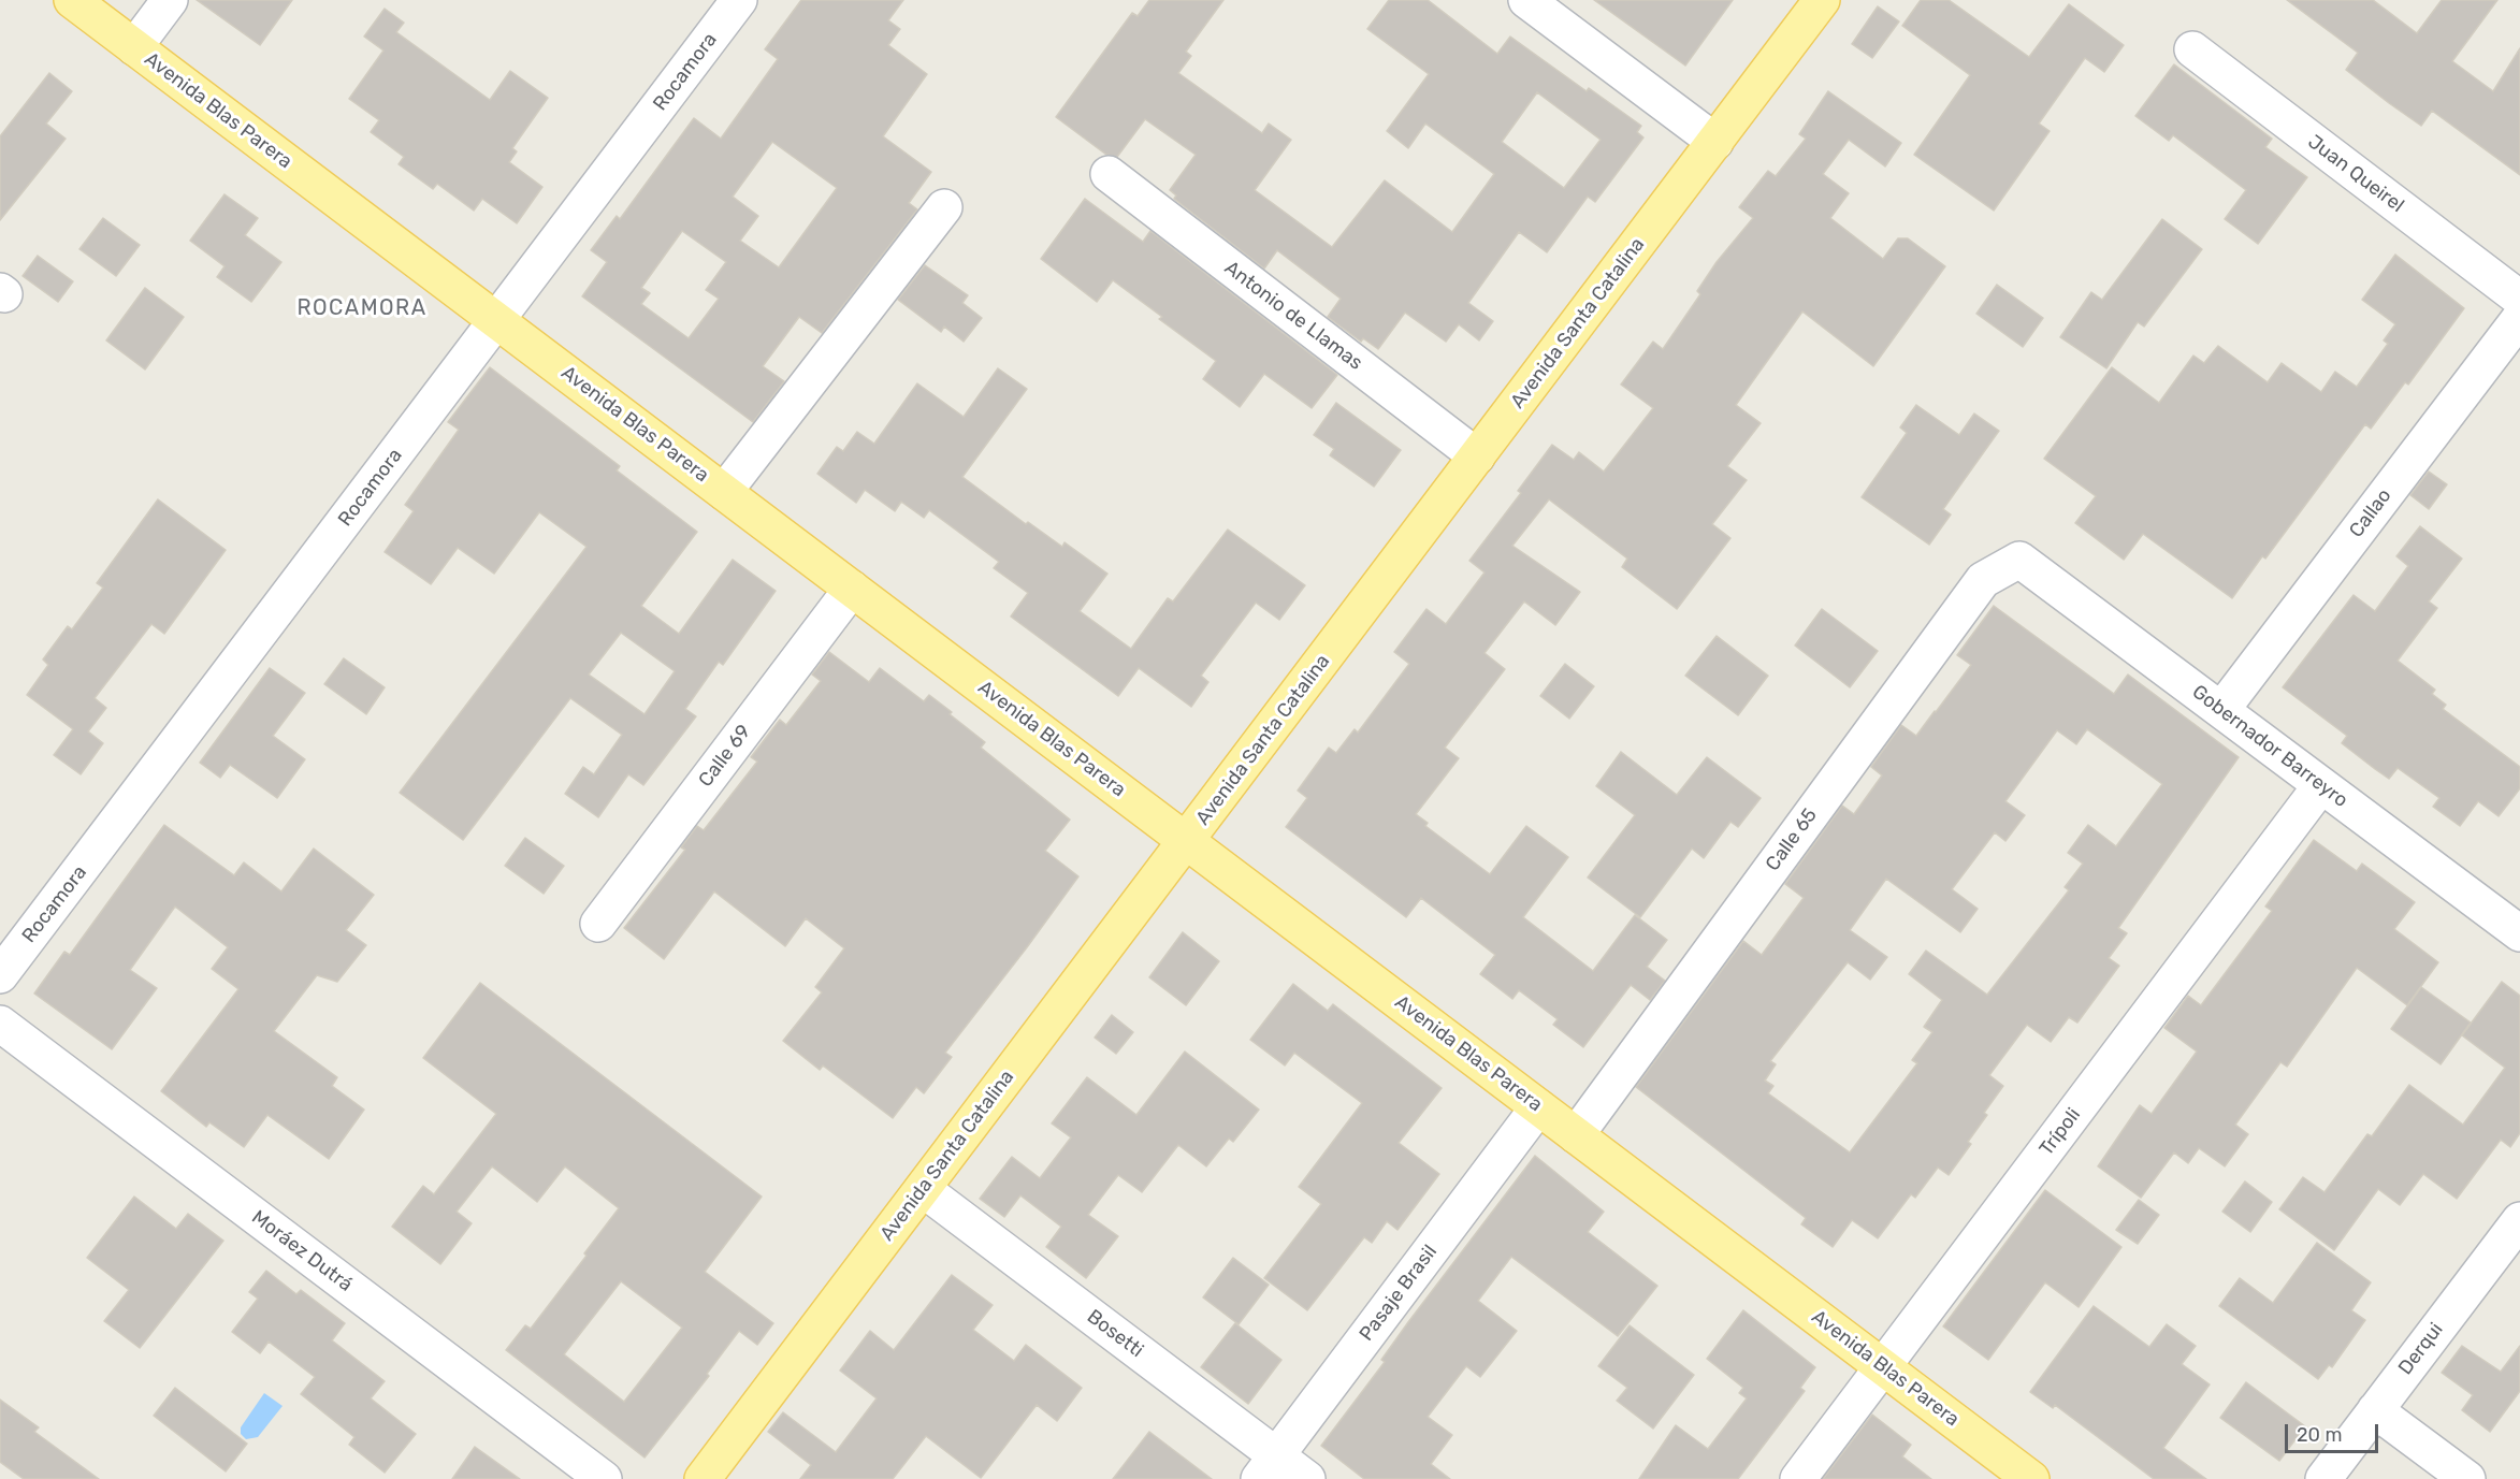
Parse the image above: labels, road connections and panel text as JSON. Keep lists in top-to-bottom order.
{
  "streets": {
    "main road": ["Avenida Blas Parera", "Avenida Santa Catalina"],
    "street": [
      "Rocamora",
      "Juan Queirel",
      "Antonio de Llamas",
      "Callao",
      "Gobernador Barreyro",
      "Calle 69",
      "Calle 65",
      "Trípoli",
      "Moráez Dutrá",
      "Pasaje Brasil",
      "Bosetti",
      "Derqui"
    ]
  },
  "crossings": [
    ["Rocamora", "Avenida Blas Parera"],
    ["Avenida Blas Parera", "Avenida Santa Catalina"],
    ["Avenida Blas Parera", "Calle 69"],
    ["Avenida Blas Parera", "Calle 65"],
    ["Avenida Blas Parera", "Trípoli"],
    ["Avenida Blas Parera", "Pasaje Brasil"],
    ["Antonio de Llamas", "Avenida Santa Catalina"],
    ["Avenida Santa Catalina", "Bosetti"],
    ["Callao", "Gobernador Barreyro"],
    ["Gobernador Barreyro", "Calle 65"],
    ["Gobernador Barreyro", "Trípoli"],
    ["Pasaje Brasil", "Bosetti"]
  ],
  "districts": ["ROCAMORA"],
  "scale_bar": "20 m"
}
